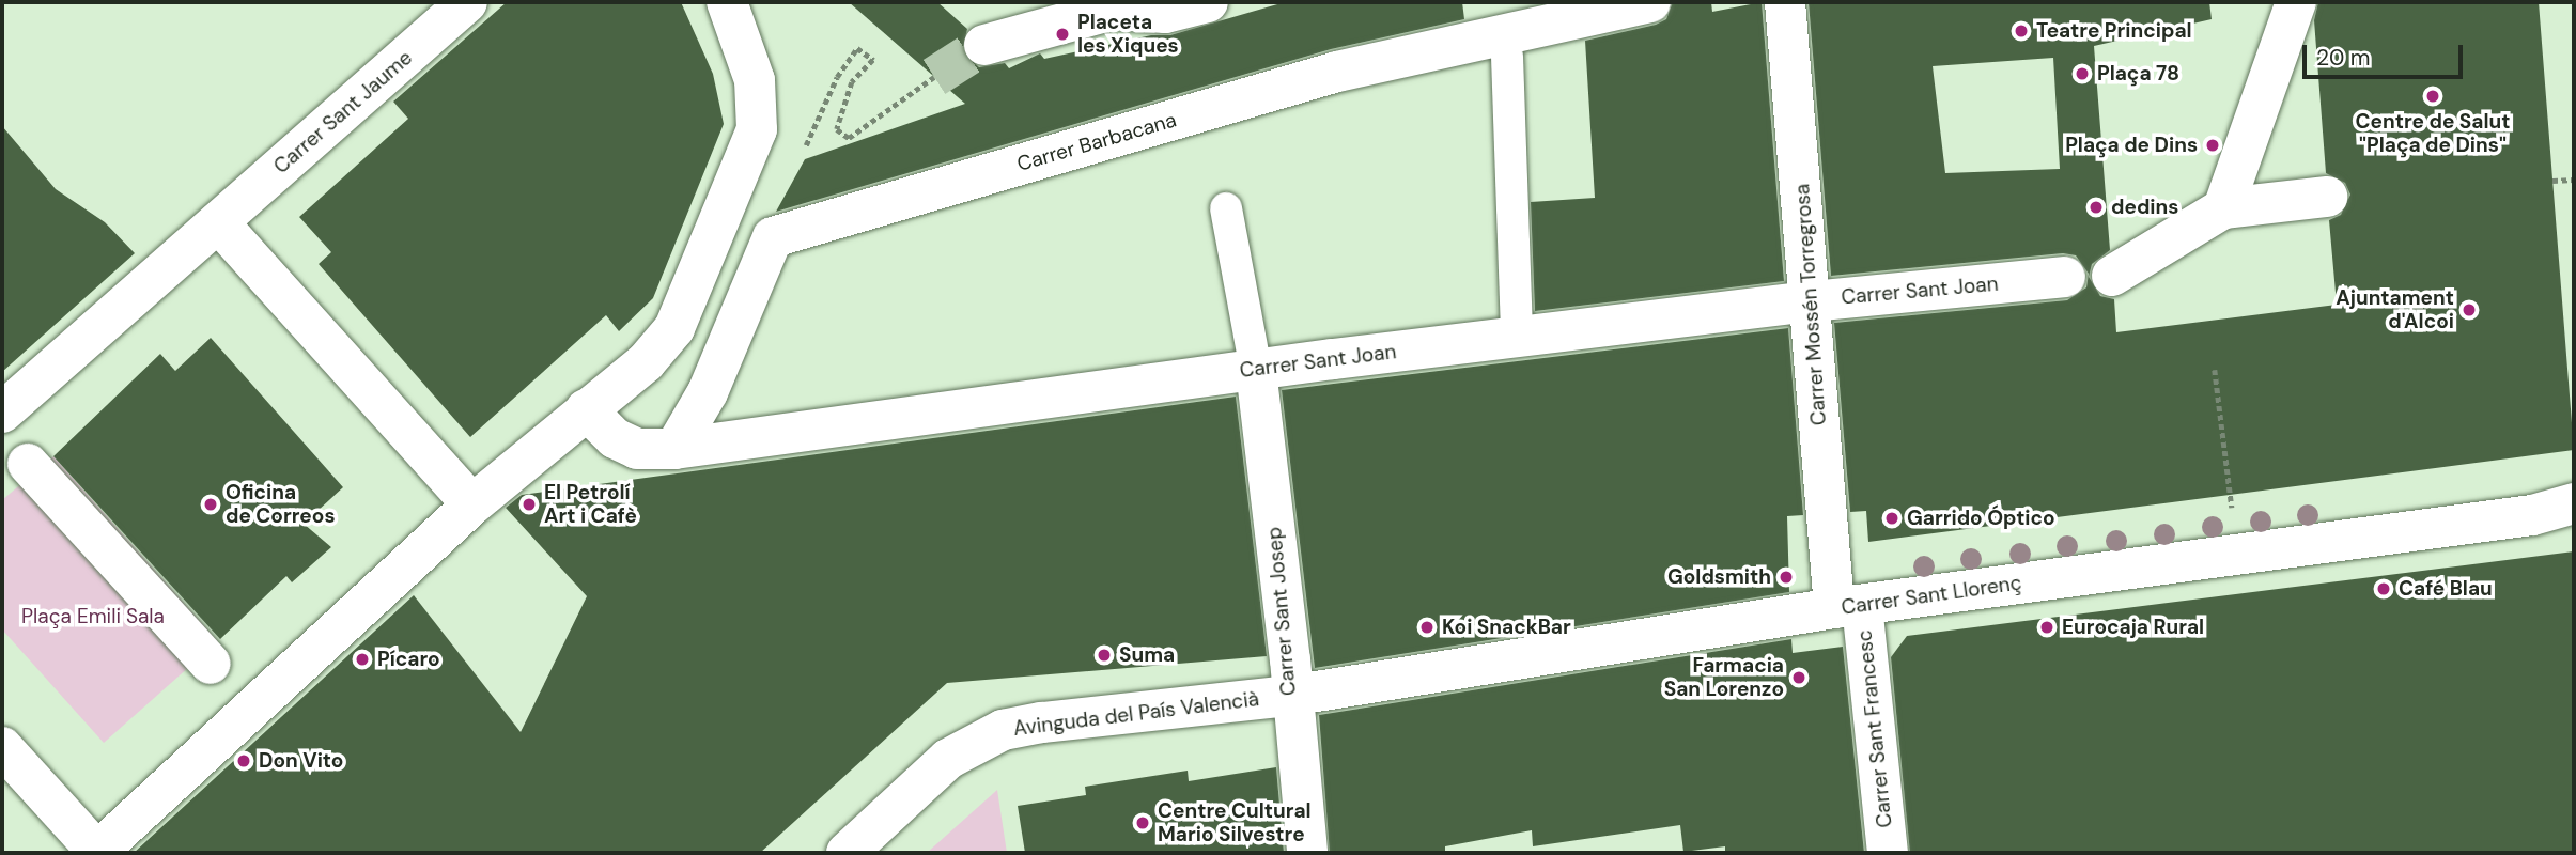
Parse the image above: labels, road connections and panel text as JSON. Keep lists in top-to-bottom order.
{
  "streets": {
    "street": [
      "Carrer Sant Jaume",
      "Carrer Barbacana",
      "Carrer Sant Joan",
      "Carrer Mossén Torregrosa",
      "Carrer Sant Llorenç",
      "Carrer Sant Josep",
      "Avinguda del País Valencià",
      "Carrer Sant Francesc"
    ]
  },
  "crossings": [
    ["Carrer Barbacana", "Carrer Sant Joan"],
    ["Carrer Sant Joan", "Carrer Mossén Torregrosa"],
    ["Carrer Sant Joan", "Carrer Sant Josep"],
    ["Carrer Mossén Torregrosa", "Carrer Sant Llorenç"],
    ["Carrer Mossén Torregrosa", "Carrer Sant Francesc"],
    ["Carrer Sant Llorenç", "Carrer Sant Josep"],
    ["Carrer Sant Llorenç", "Avinguda del País Valencià"],
    ["Carrer Sant Llorenç", "Carrer Sant Francesc"],
    ["Carrer Sant Josep", "Avinguda del País Valencià"]
  ],
  "parks": ["Plaça Emili Sala"],
  "places": [
    "Teatre Principal",
    "Placeta les Xiques",
    "Plaça 78",
    "Centre de Salut \"Plaça de Dins\"",
    "Plaça de Dins",
    "dedins",
    "Ajuntament d'Alcoi",
    "Oficina de Correos",
    "El Petrolí Art i Cafè",
    "Garrido Óptico",
    "Goldsmith",
    "Café Blau",
    "Koi SnackBar",
    "Eurocaja Rural",
    "Suma",
    "Pícaro",
    "Farmacia San Lorenzo",
    "Don Vito",
    "Centre Cultural Mario Silvestre"
  ],
  "scale_bar": "20 m"
}
